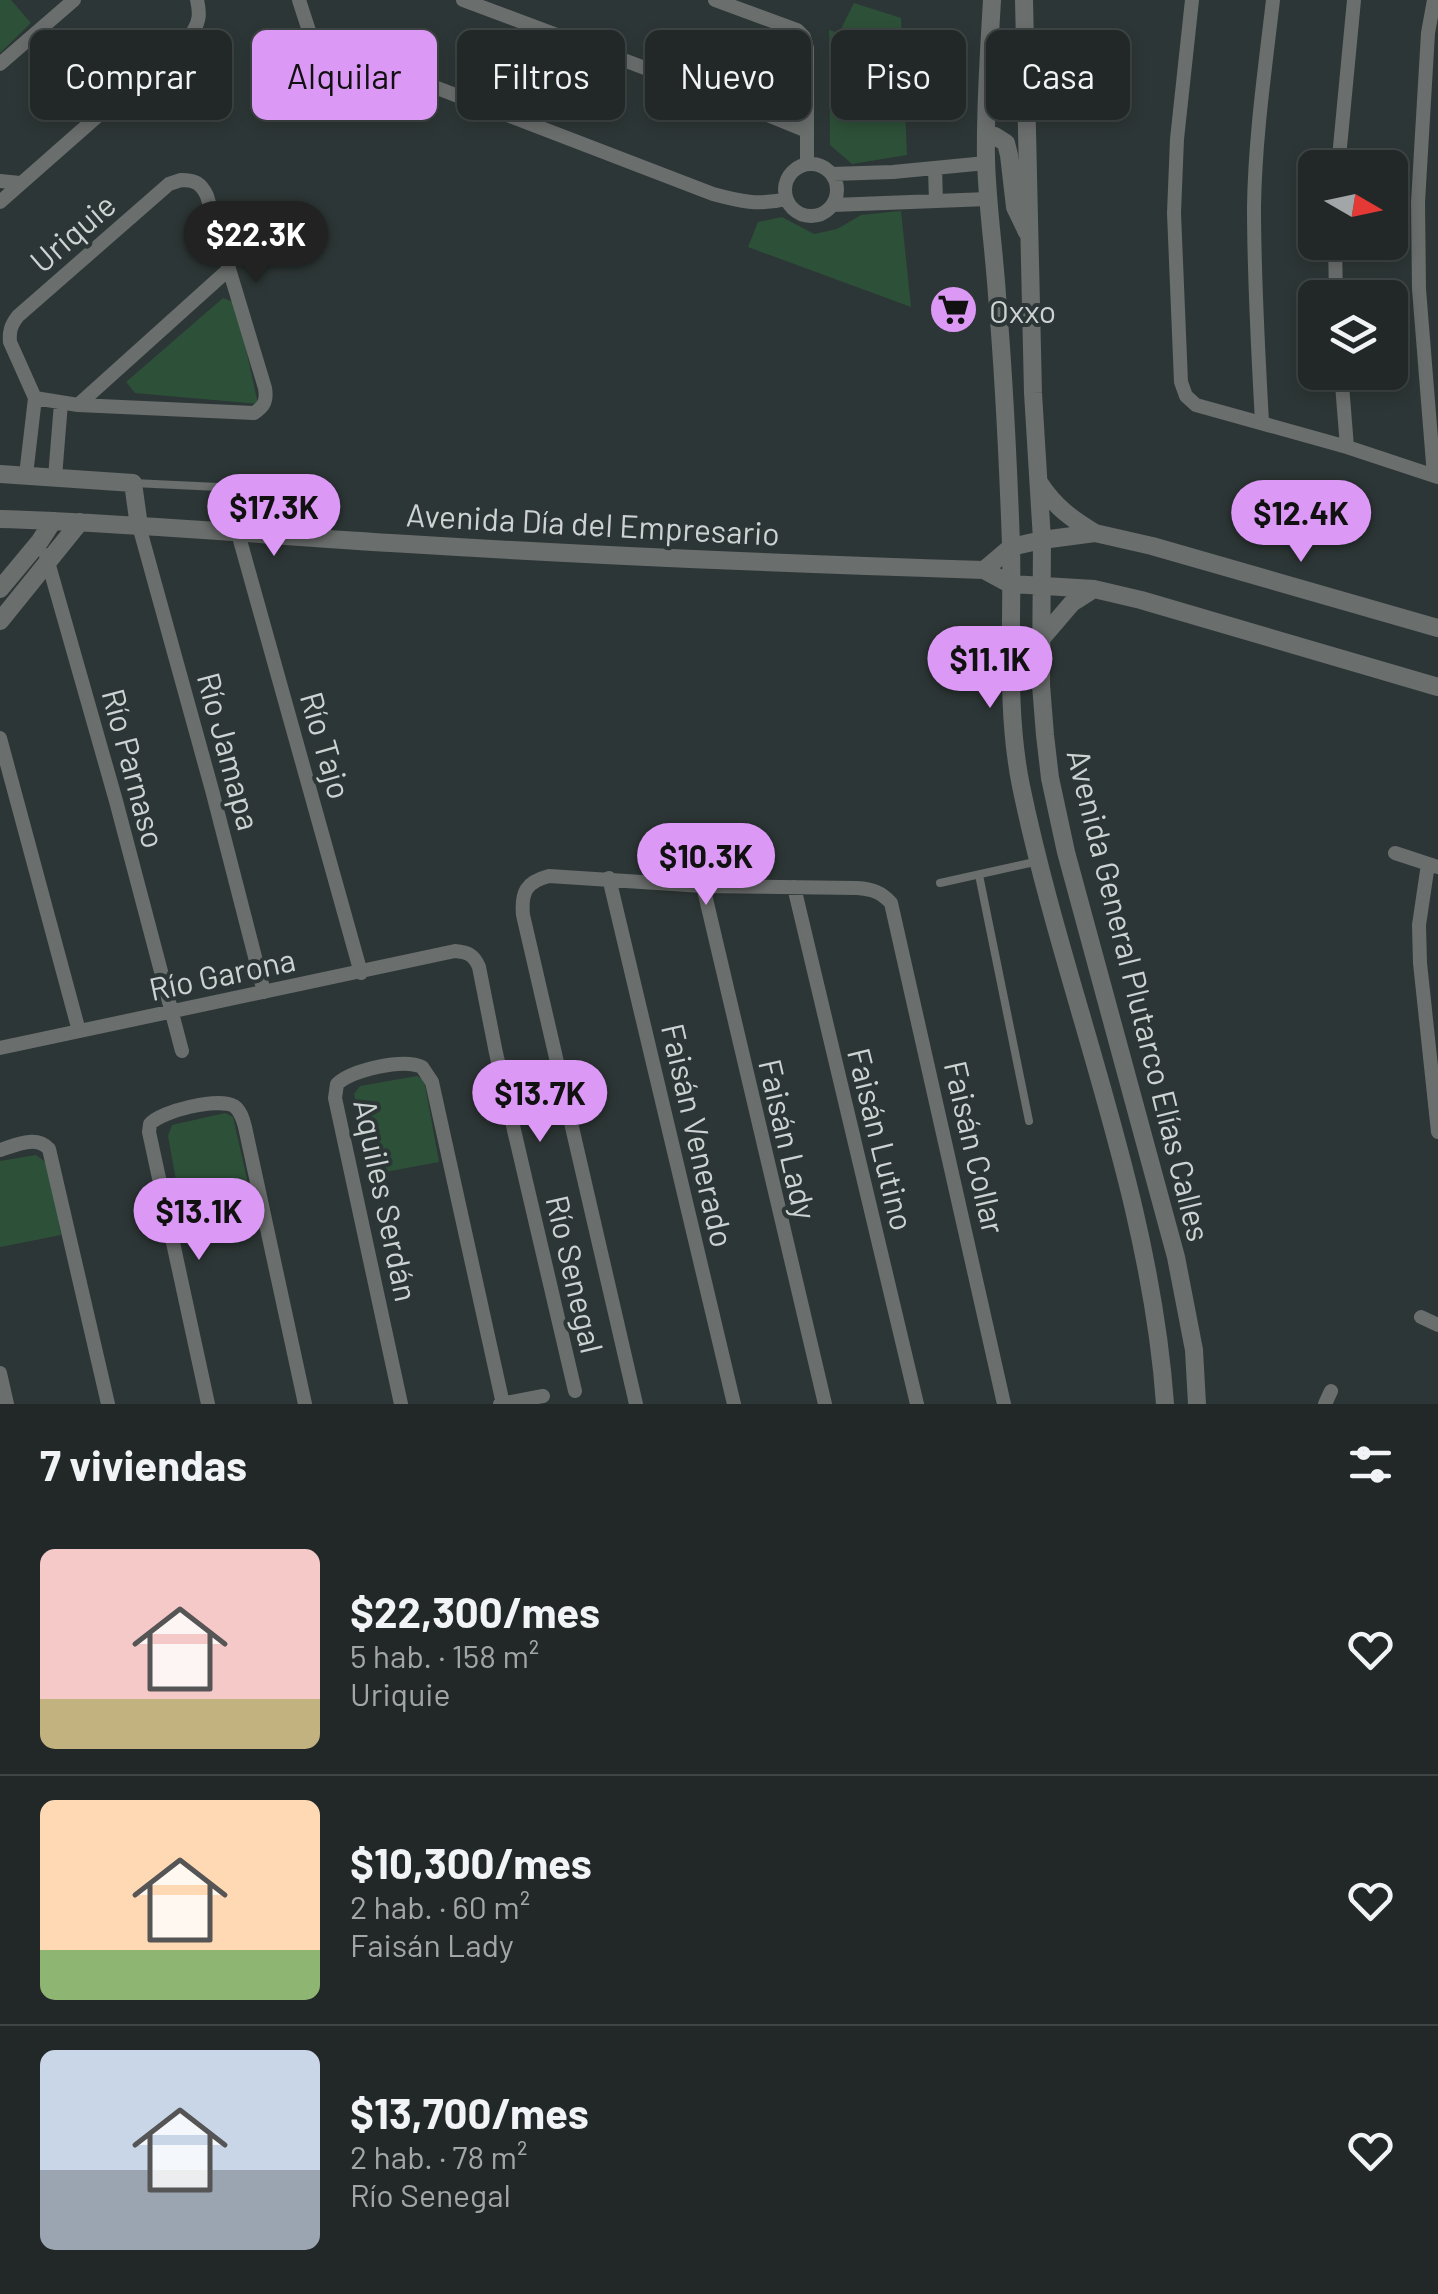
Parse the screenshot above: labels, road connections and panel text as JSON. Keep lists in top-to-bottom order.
{
  "streets": {
    "street": [
      "Uriquie",
      "Avenida Día del Empresario",
      "Río Tajo",
      "Río Jamapa",
      "Río Parnaso",
      "Río Garona",
      "Avenida General Plutarco Elías Calles",
      "Faisán Venerado",
      "Faisán Lady",
      "Faisán Lutino",
      "Faisán Collar",
      "Aquiles Serdán",
      "Río Senegal"
    ]
  },
  "crossings": [
    ["Avenida Día del Empresario", "Río Tajo"],
    ["Avenida Día del Empresario", "Río Jamapa"],
    ["Avenida Día del Empresario", "Avenida General Plutarco Elías Calles"],
    ["Río Tajo", "Río Garona"],
    ["Río Jamapa", "Río Garona"],
    ["Río Parnaso", "Río Garona"],
    ["Río Garona", "Río Senegal"],
    ["Faisán Lutino", "Faisán Collar"]
  ],
  "places": {
    "supermarket": ["Oxxo"]
  },
  "north": "right",
  "page": {
    "chip": [
      "Comprar",
      "Alquilar",
      "Filtros",
      "Nuevo",
      "Piso",
      "Casa"
    ],
    "price": [
      "$22.3K",
      "$17.3K",
      "$12.4K",
      "$11.1K",
      "$10.3K",
      "$13.7K",
      "$13.1K"
    ],
    "heading": "7 viviendas",
    "list": [
      {
        "name": "$22,300/mes",
        "note": "5 hab. · 158 m² · Uriquie"
      },
      {
        "name": "$10,300/mes",
        "note": "2 hab. · 60 m² · Faisán Lady"
      },
      {
        "name": "$13,700/mes",
        "note": "2 hab. · 78 m² · Río Senegal"
      }
    ]
  }
}
